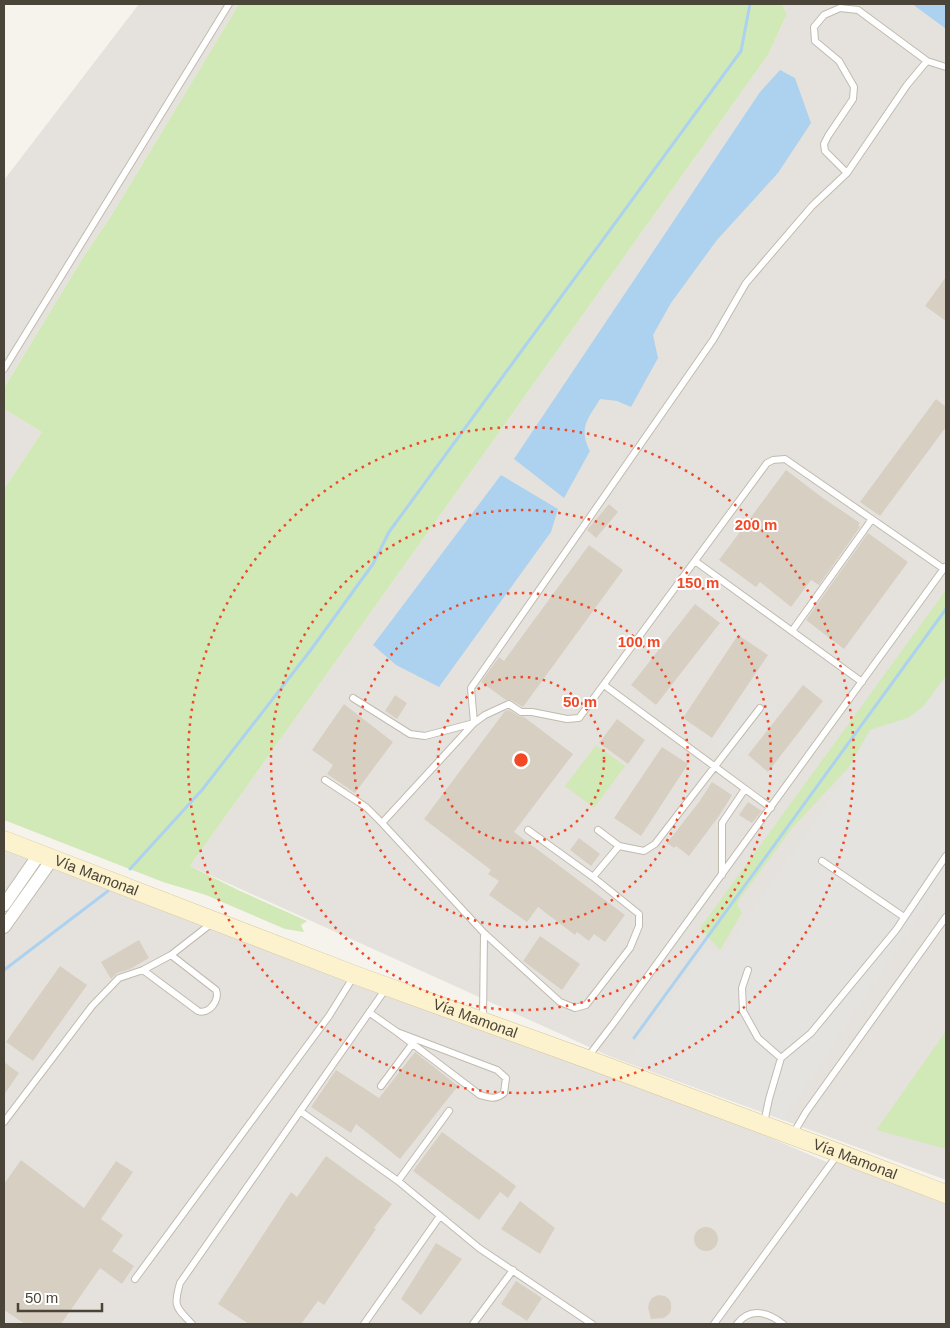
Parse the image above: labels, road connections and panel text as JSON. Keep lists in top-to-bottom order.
{
  "streets": {
    "street": ["Vía Mamonal"]
  },
  "scale_bar": "50 m",
  "rings": [
    "200 m",
    "150 m",
    "100 m",
    "50 m"
  ]
}
